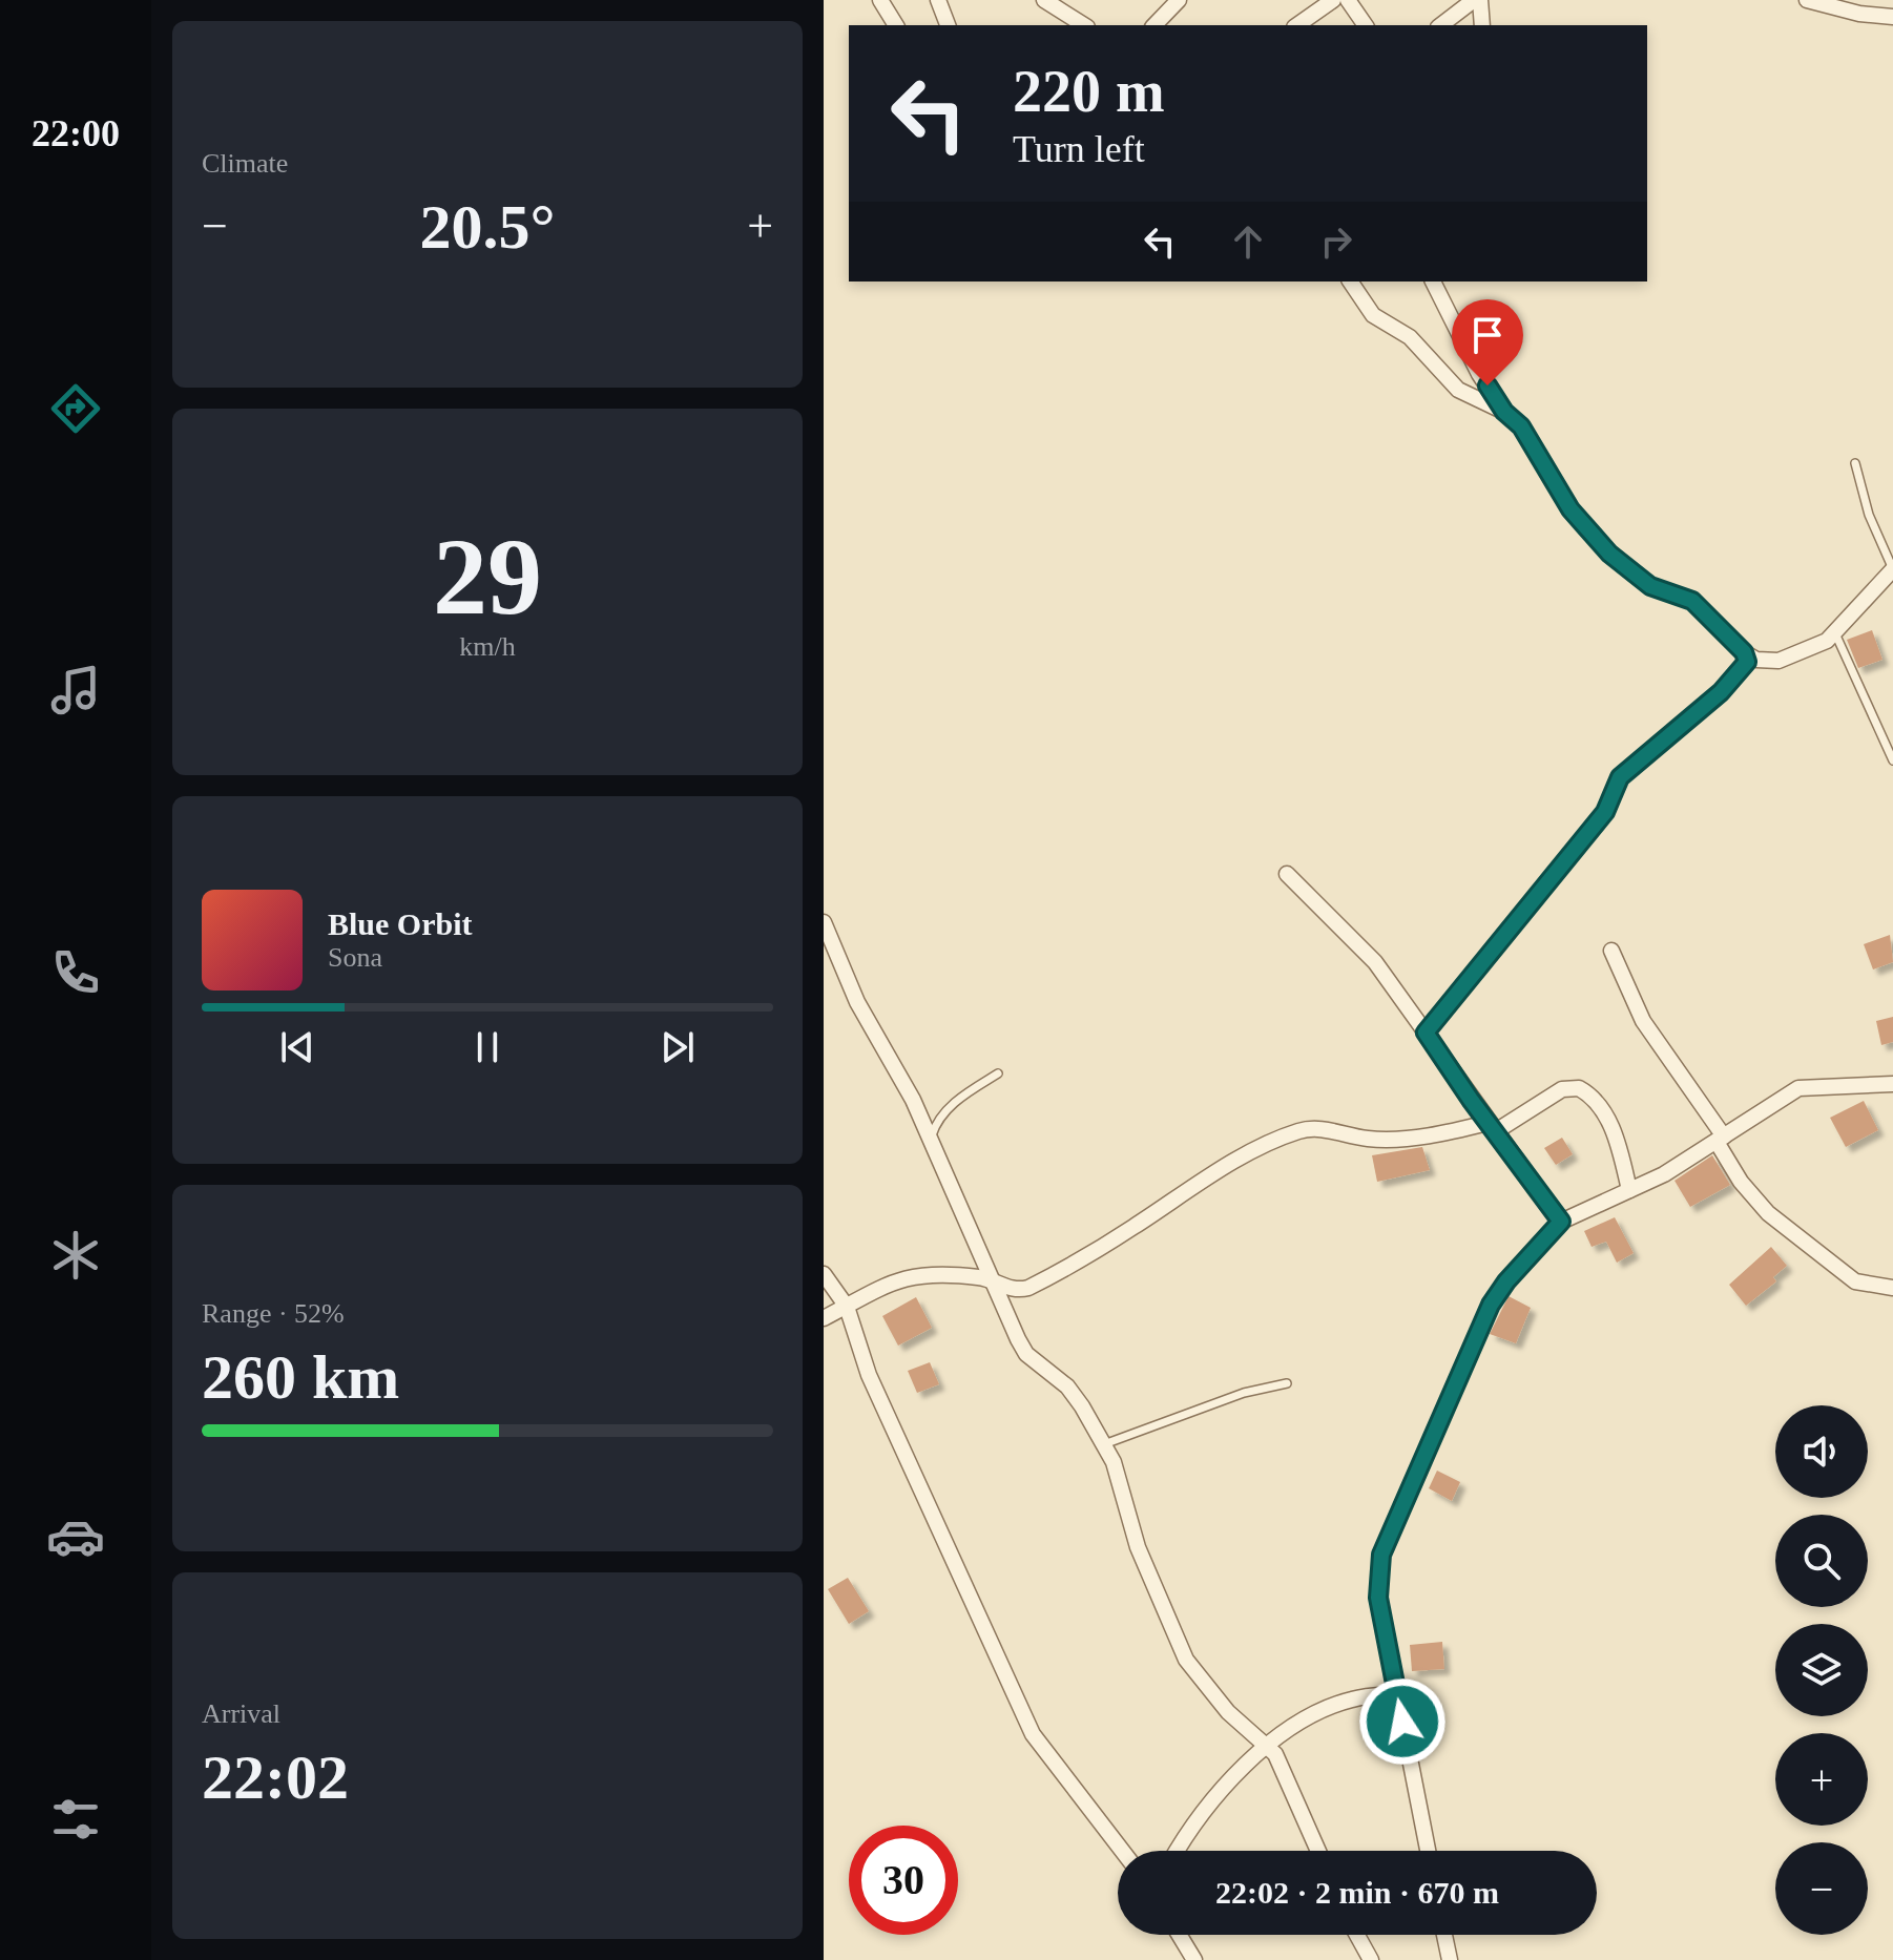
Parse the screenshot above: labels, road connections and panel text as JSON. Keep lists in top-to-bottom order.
{
  "page": {
    "tabs": "22:00",
    "tile": [
      "Climate",
      ["29", "km/h"],
      ["Range · 52%", "260 km"],
      ["Arrival", "22:02"]
    ],
    "turn": ["220 m", "Turn left"],
    "heat": ["−", "20.5°", "+"],
    "song": ["Blue Orbit", "Sona"],
    "map_buttons": ["+", "−"],
    "limit": "30",
    "trip": "22:02 · 2 min · 670 m"
  }
}
